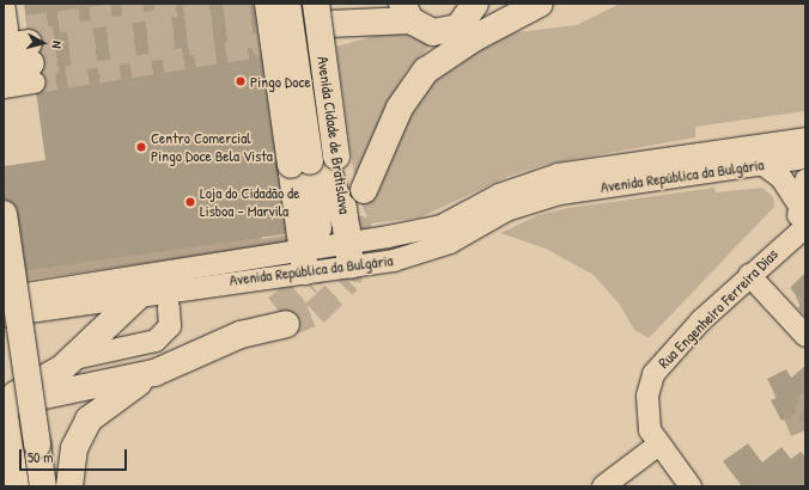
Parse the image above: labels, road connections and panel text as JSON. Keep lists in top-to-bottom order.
{
  "streets": {
    "main road": ["Avenida Cidade de Bratislava"],
    "street": ["Avenida República da Bulgária", "Rua Engenheiro Ferreira Dias"]
  },
  "crossings": [
    ["Avenida Cidade de Bratislava", "Avenida República da Bulgária"]
  ],
  "places": ["Pingo Doce", "Centro Comercial Pingo Doce Bela Vista", "Loja do Cidadão de Lisboa - Marvila"],
  "scale_bar": "50 m",
  "north": "right"
}
